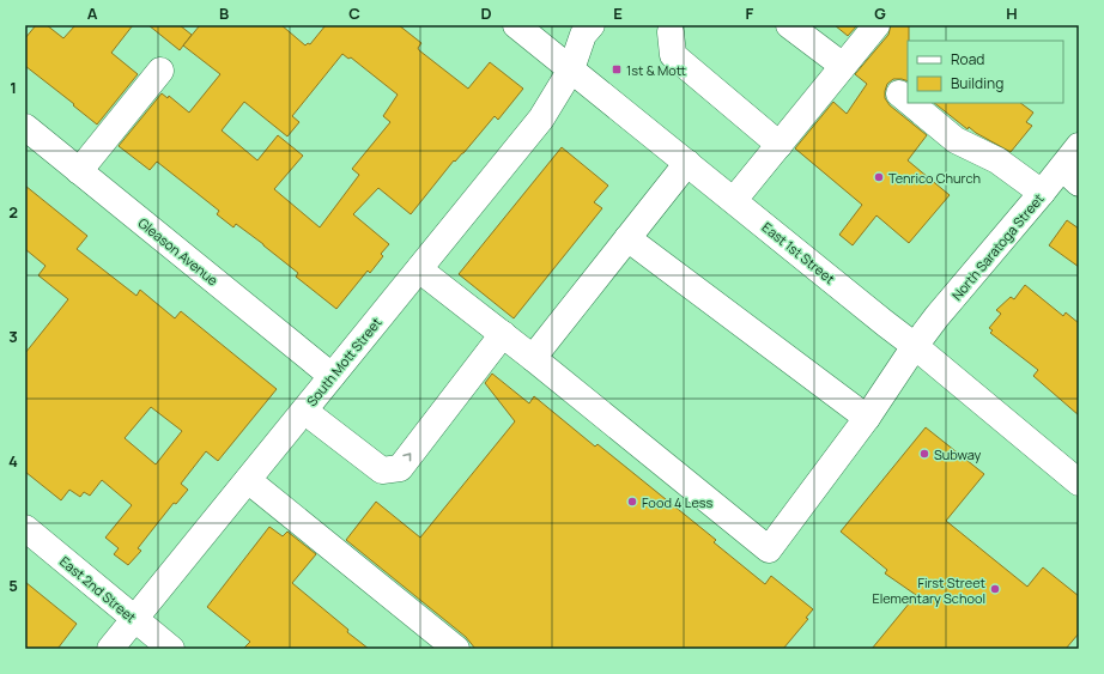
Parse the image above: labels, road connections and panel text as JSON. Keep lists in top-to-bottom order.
{
  "streets": {
    "street": [
      "North Saratoga Street",
      "Gleason Avenue",
      "East 1st Street",
      "South Mott Street",
      "East 2nd Street"
    ]
  },
  "crossings": [
    ["North Saratoga Street", "East 1st Street"],
    ["Gleason Avenue", "South Mott Street"],
    ["East 1st Street", "South Mott Street"],
    ["South Mott Street", "East 2nd Street"]
  ],
  "places": {
    "transit": ["1st & Mott"],
    "other": [
      "Tenrico Church",
      "Subway",
      "Food 4 Less",
      "First Street Elementary School"
    ]
  },
  "legend": ["Road", "Building"],
  "grid": {
    "columns": [
      "A",
      "B",
      "C",
      "D",
      "E",
      "F",
      "G",
      "H"
    ],
    "rows": [
      "1",
      "2",
      "3",
      "4",
      "5"
    ]
  }
}
